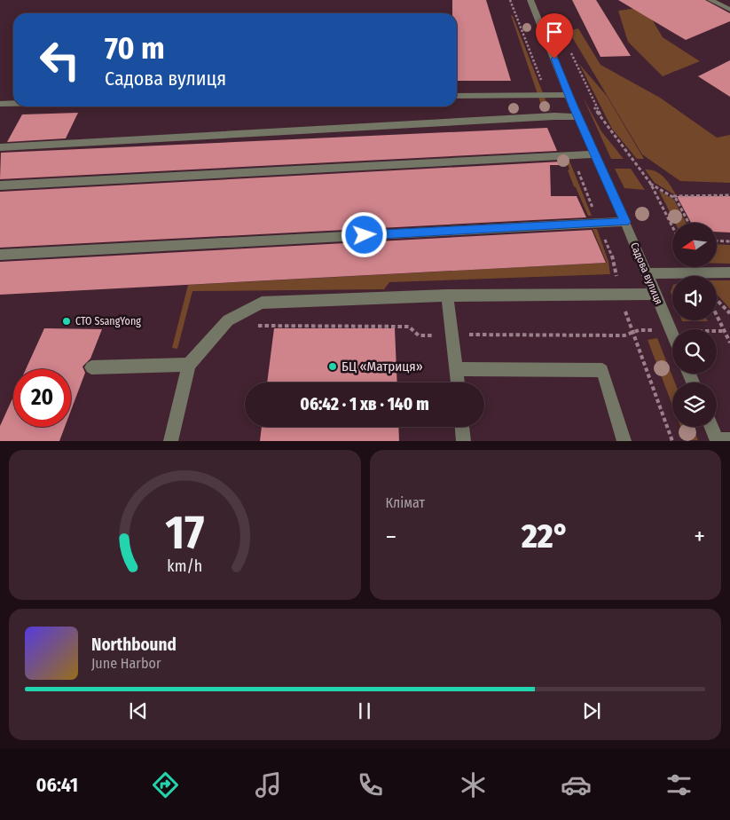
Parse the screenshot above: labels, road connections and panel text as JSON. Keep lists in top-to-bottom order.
{
  "streets": {
    "street": ["Садова вулиця"]
  },
  "places": ["СТО SsangYong", "БЦ «Матриця»"],
  "north": "left",
  "page": {
    "turn": ["70 m", "Садова вулиця"],
    "limit": "20",
    "trip": "06:42 · 1 хв · 140 m",
    "tile": "Клімат",
    "heat": ["−", "22°", "+"],
    "song": ["Northbound", "June Harbor"],
    "tabs": "06:41",
    "gauge": ["17", "km/h"]
  }
}
